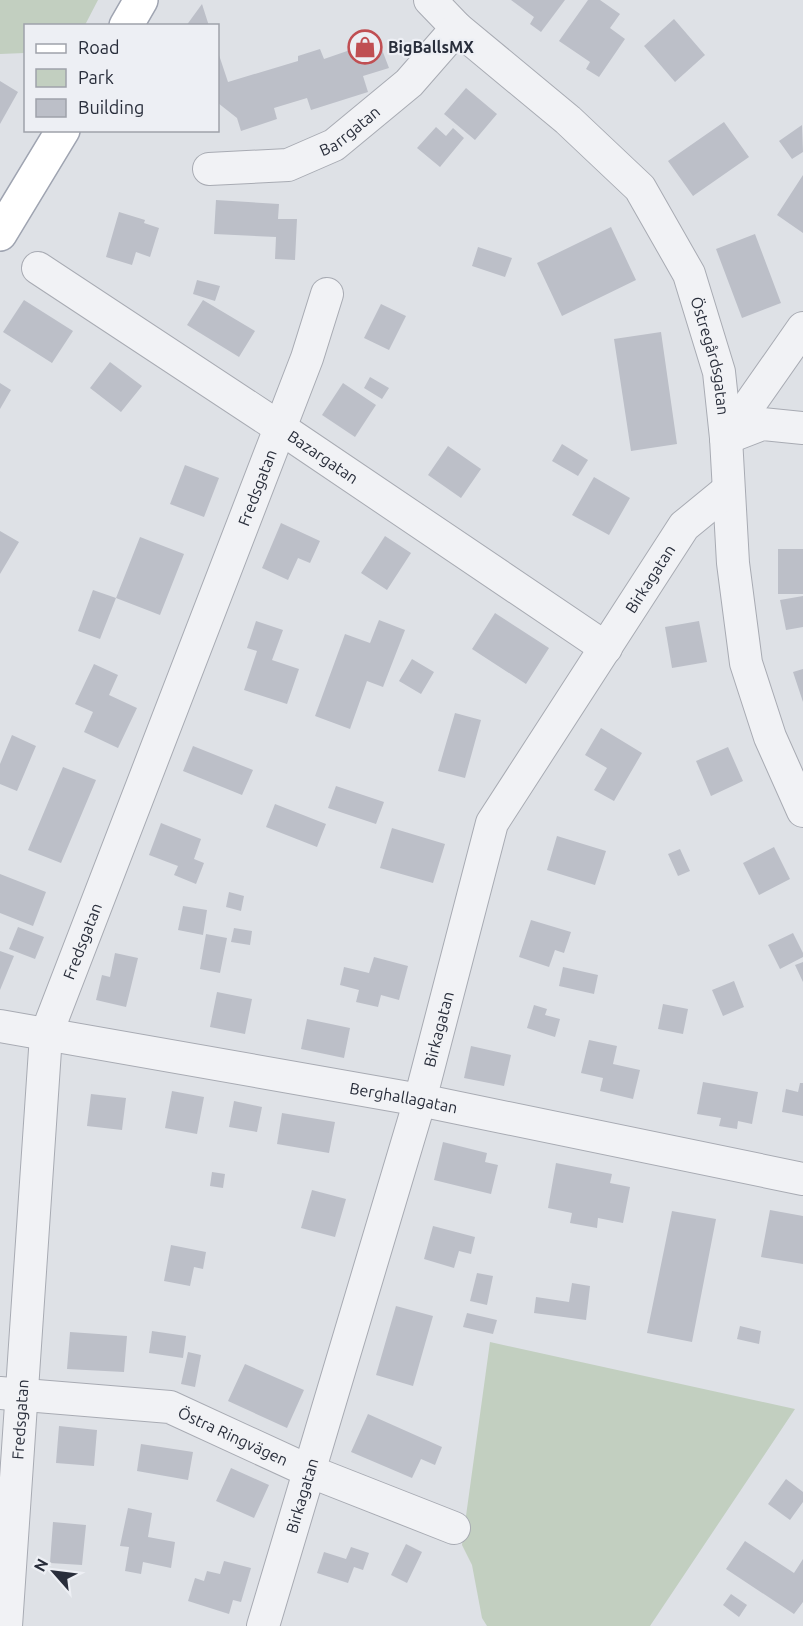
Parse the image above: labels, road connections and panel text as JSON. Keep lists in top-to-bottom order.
{
  "streets": {
    "street": [
      "Barrgatan",
      "Östregårdsgatan",
      "Bazargatan",
      "Fredsgatan",
      "Birkagatan",
      "Berghallagatan",
      "Östra Ringvägen"
    ]
  },
  "crossings": [
    ["Barrgatan", "Östregårdsgatan"],
    ["Östregårdsgatan", "Birkagatan"],
    ["Bazargatan", "Fredsgatan"],
    ["Bazargatan", "Birkagatan"],
    ["Fredsgatan", "Berghallagatan"],
    ["Fredsgatan", "Östra Ringvägen"],
    ["Birkagatan", "Berghallagatan"],
    ["Birkagatan", "Östra Ringvägen"]
  ],
  "places": {
    "shop": ["BigBallsMX"]
  },
  "legend": ["Road", "Park", "Building"],
  "north": "top left"
}
